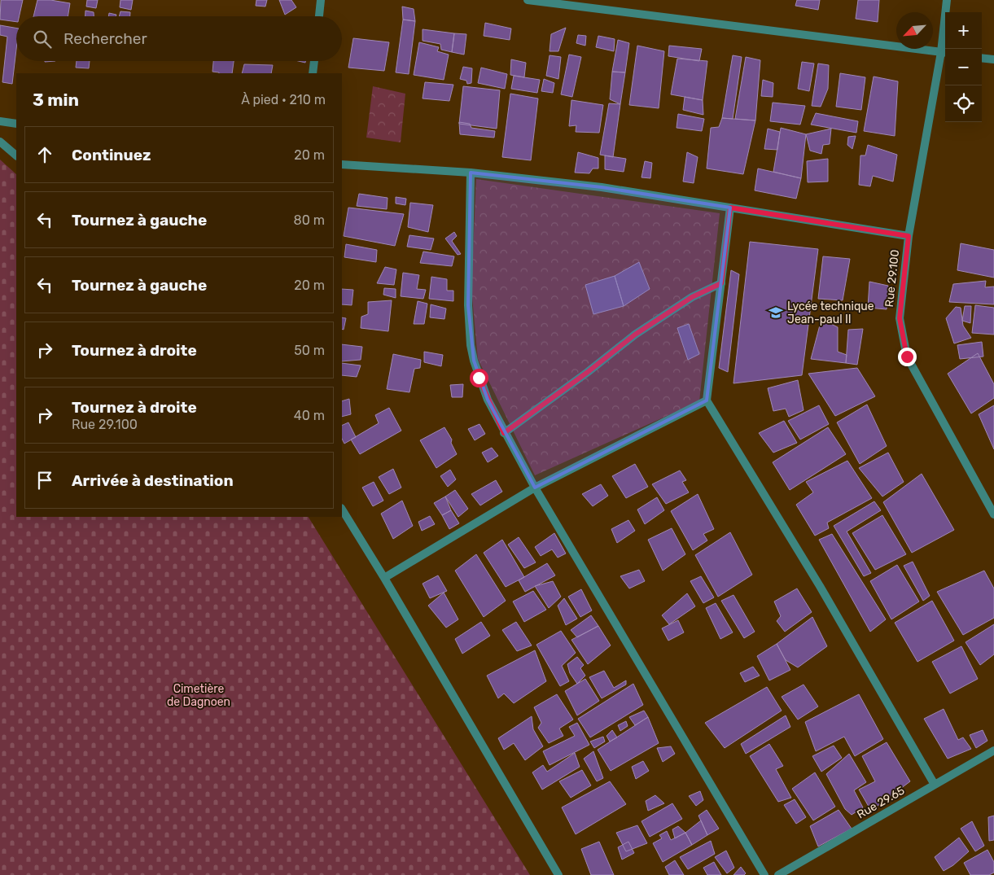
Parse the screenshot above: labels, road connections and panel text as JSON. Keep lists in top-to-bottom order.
{
  "streets": {
    "street": ["Rue 29.100", "Rue 29.65"]
  },
  "parks": ["Cimetière de Dagnoen"],
  "places": {
    "school or university": ["Lycée technique Jean-paul II"]
  },
  "north": "bottom left",
  "page": {
    "map_buttons": ["+", "−"],
    "search": "Rechercher",
    "heading": ["3 min", "À pied · 210 m"],
    "list": [
      ["Continuez", "20 m"],
      ["Tournez à gauche", "80 m"],
      ["Tournez à gauche", "20 m"],
      ["Tournez à droite", "50 m"],
      ["Tournez à droite", "Rue 29.100", "40 m"],
      "Arrivée à destination"
    ]
  }
}
